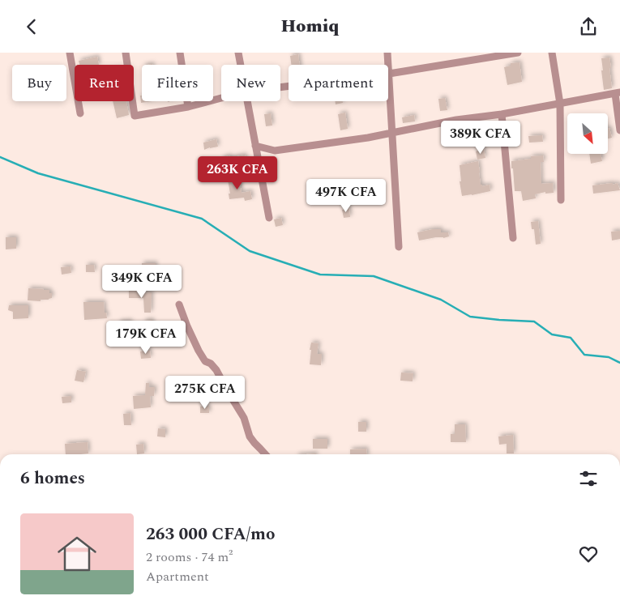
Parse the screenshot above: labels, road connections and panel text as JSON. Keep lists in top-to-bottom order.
{
  "north": "bottom right",
  "page": {
    "header": "Homiq",
    "chip": [
      "Buy",
      "Rent",
      "Filters",
      "New",
      "Apartment"
    ],
    "price": [
      "389K CFA",
      "263K CFA",
      "497K CFA",
      "349K CFA",
      "179K CFA",
      "275K CFA"
    ],
    "heading": "6 homes",
    "list": [
      {
        "name": "263 000 CFA/mo",
        "note": "2 rooms · 74 m² · Apartment"
      }
    ]
  }
}
